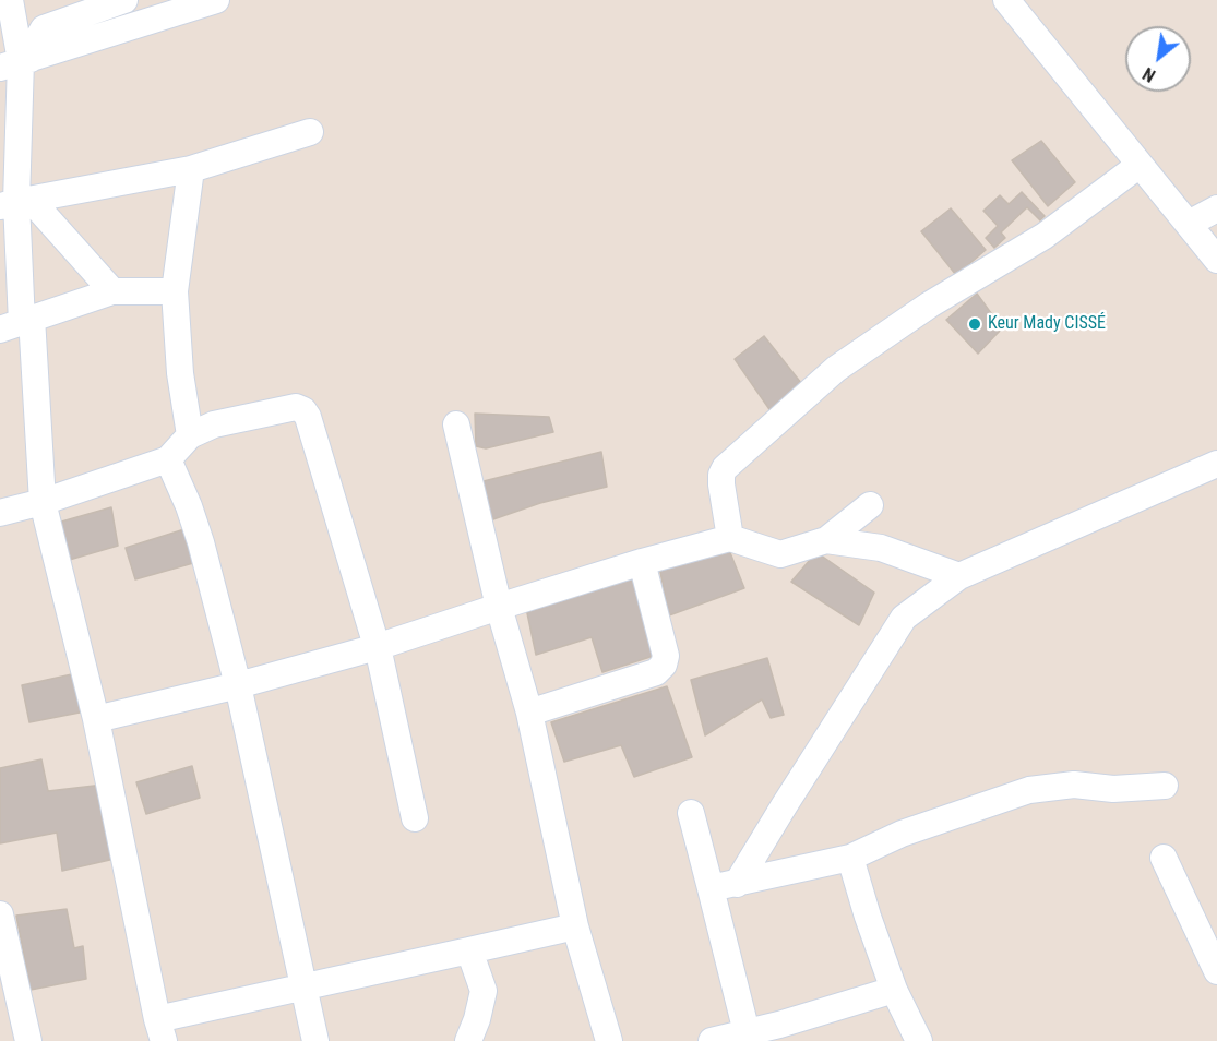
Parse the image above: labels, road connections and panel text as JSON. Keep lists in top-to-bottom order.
{
  "places": ["Keur Mady CISSÉ"],
  "north": "bottom left"
}
